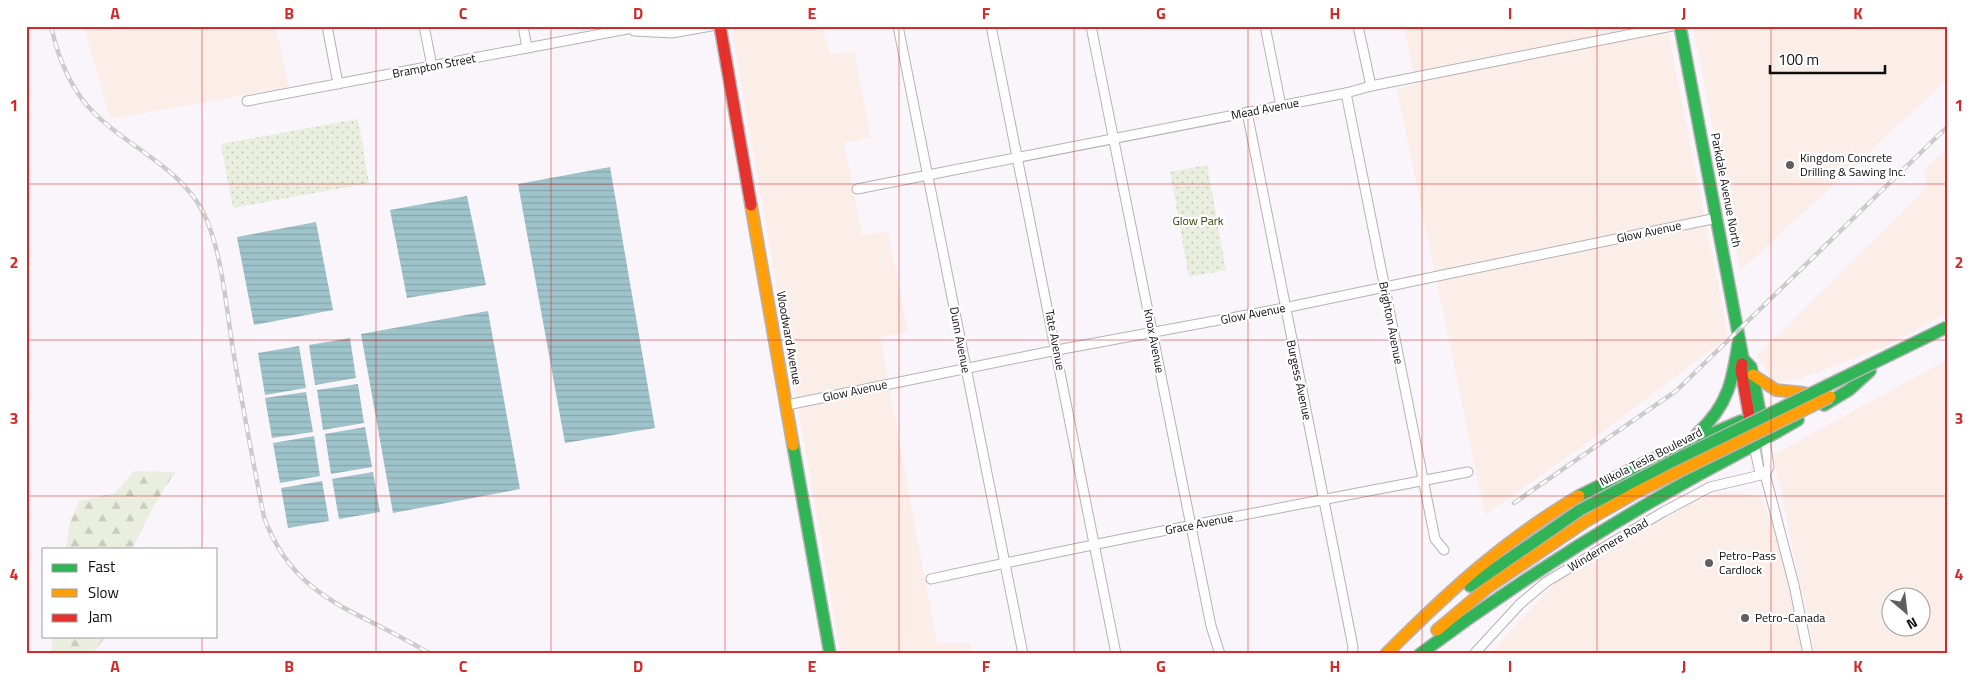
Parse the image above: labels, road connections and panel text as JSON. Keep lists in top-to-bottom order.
{
  "streets": {
    "main road": ["Parkdale Avenue North", "Woodward Avenue", "Nikola Tesla Boulevard"],
    "street": [
      "Brampton Street",
      "Mead Avenue",
      "Glow Avenue",
      "Brighton Avenue",
      "Dunn Avenue",
      "Tate Avenue",
      "Knox Avenue",
      "Burgess Avenue",
      "Grace Avenue",
      "Windermere Road"
    ]
  },
  "crossings": [
    ["Mead Avenue", "Brighton Avenue"],
    ["Mead Avenue", "Dunn Avenue"],
    ["Mead Avenue", "Tate Avenue"],
    ["Mead Avenue", "Knox Avenue"],
    ["Mead Avenue", "Burgess Avenue"],
    ["Parkdale Avenue North", "Glow Avenue"],
    ["Parkdale Avenue North", "Windermere Road"],
    ["Glow Avenue", "Brighton Avenue"],
    ["Glow Avenue", "Woodward Avenue"],
    ["Glow Avenue", "Dunn Avenue"],
    ["Glow Avenue", "Tate Avenue"],
    ["Glow Avenue", "Knox Avenue"],
    ["Glow Avenue", "Burgess Avenue"],
    ["Brighton Avenue", "Grace Avenue"],
    ["Dunn Avenue", "Grace Avenue"],
    ["Tate Avenue", "Grace Avenue"],
    ["Knox Avenue", "Grace Avenue"],
    ["Burgess Avenue", "Grace Avenue"]
  ],
  "parks": ["Glow Park"],
  "places": ["Kingdom Concrete Drilling & Sawing Inc.", "Petro-Pass Cardlock", "Petro-Canada"],
  "legend": ["Fast", "Slow", "Jam"],
  "scale_bar": "100 m",
  "north": "bottom right",
  "grid": {
    "columns": [
      "A",
      "B",
      "C",
      "D",
      "E",
      "F",
      "G",
      "H",
      "I",
      "J",
      "K"
    ],
    "rows": [
      "1",
      "2",
      "3",
      "4"
    ]
  }
}
